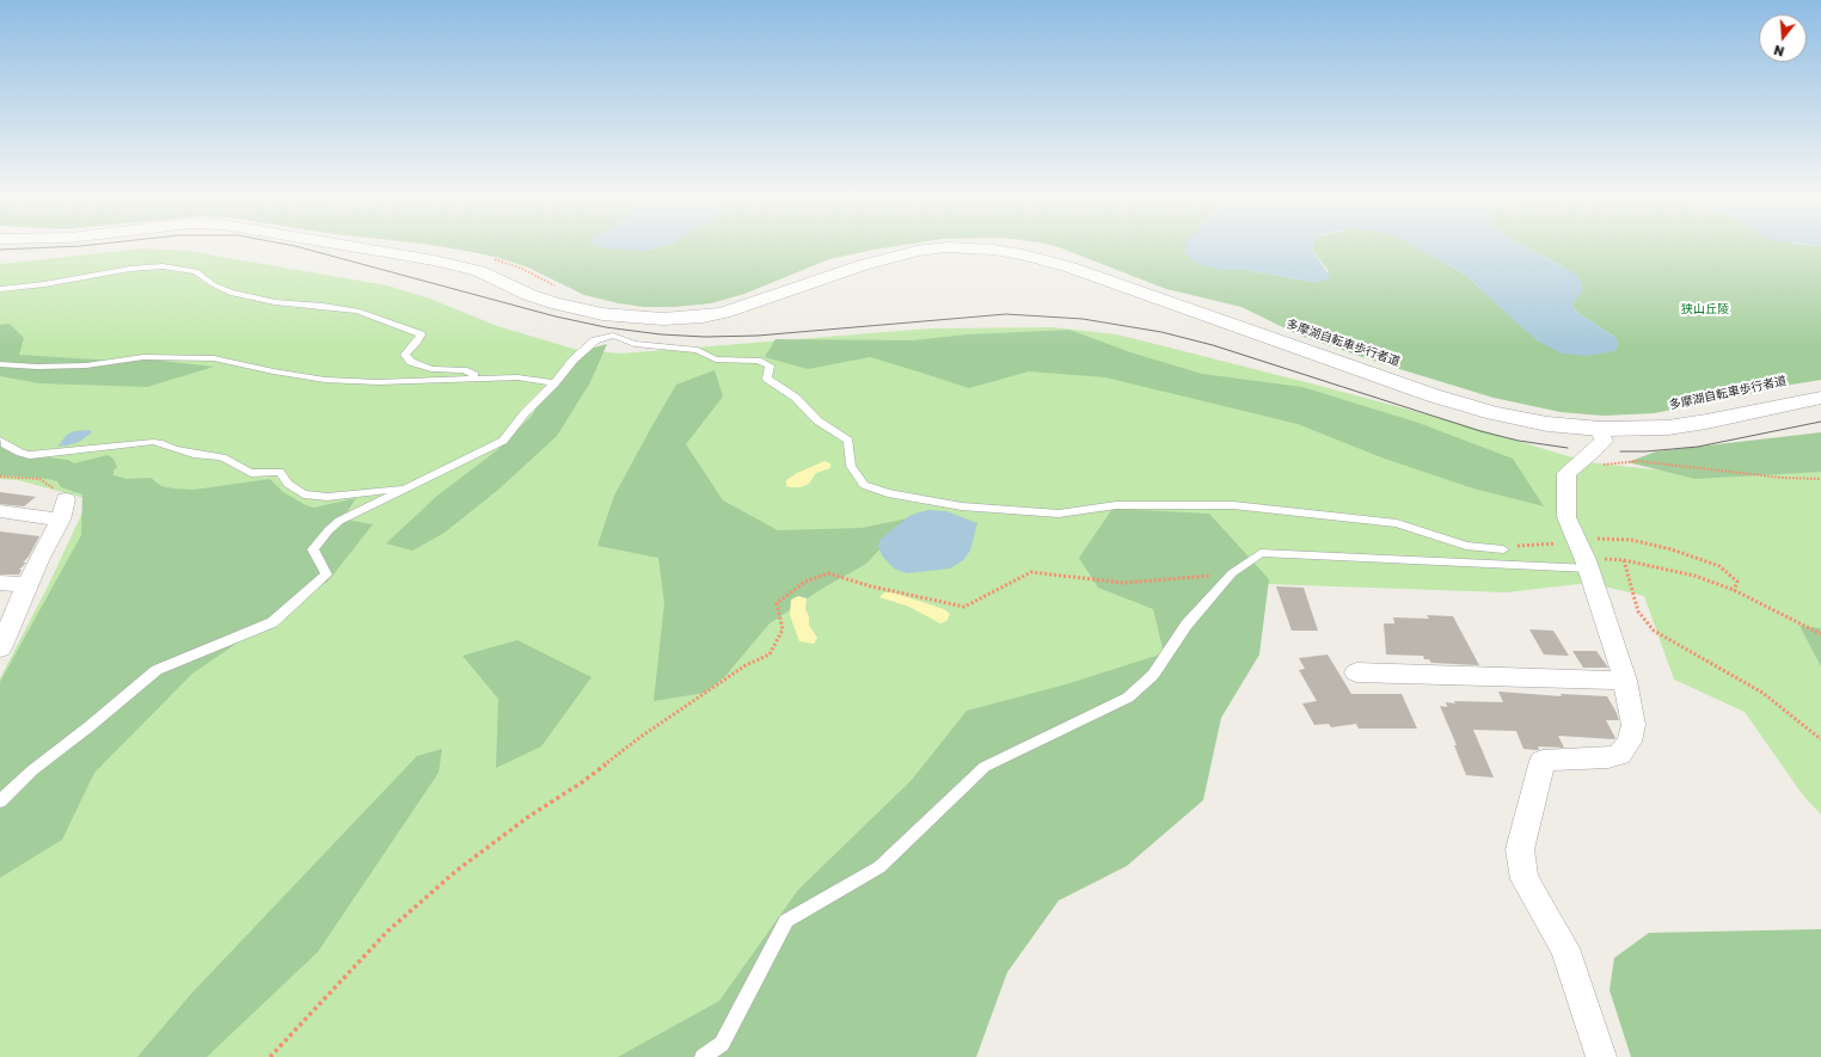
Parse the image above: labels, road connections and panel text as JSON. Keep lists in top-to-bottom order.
{
  "parks": ["狭山丘陵"],
  "north": "bottom"
}
